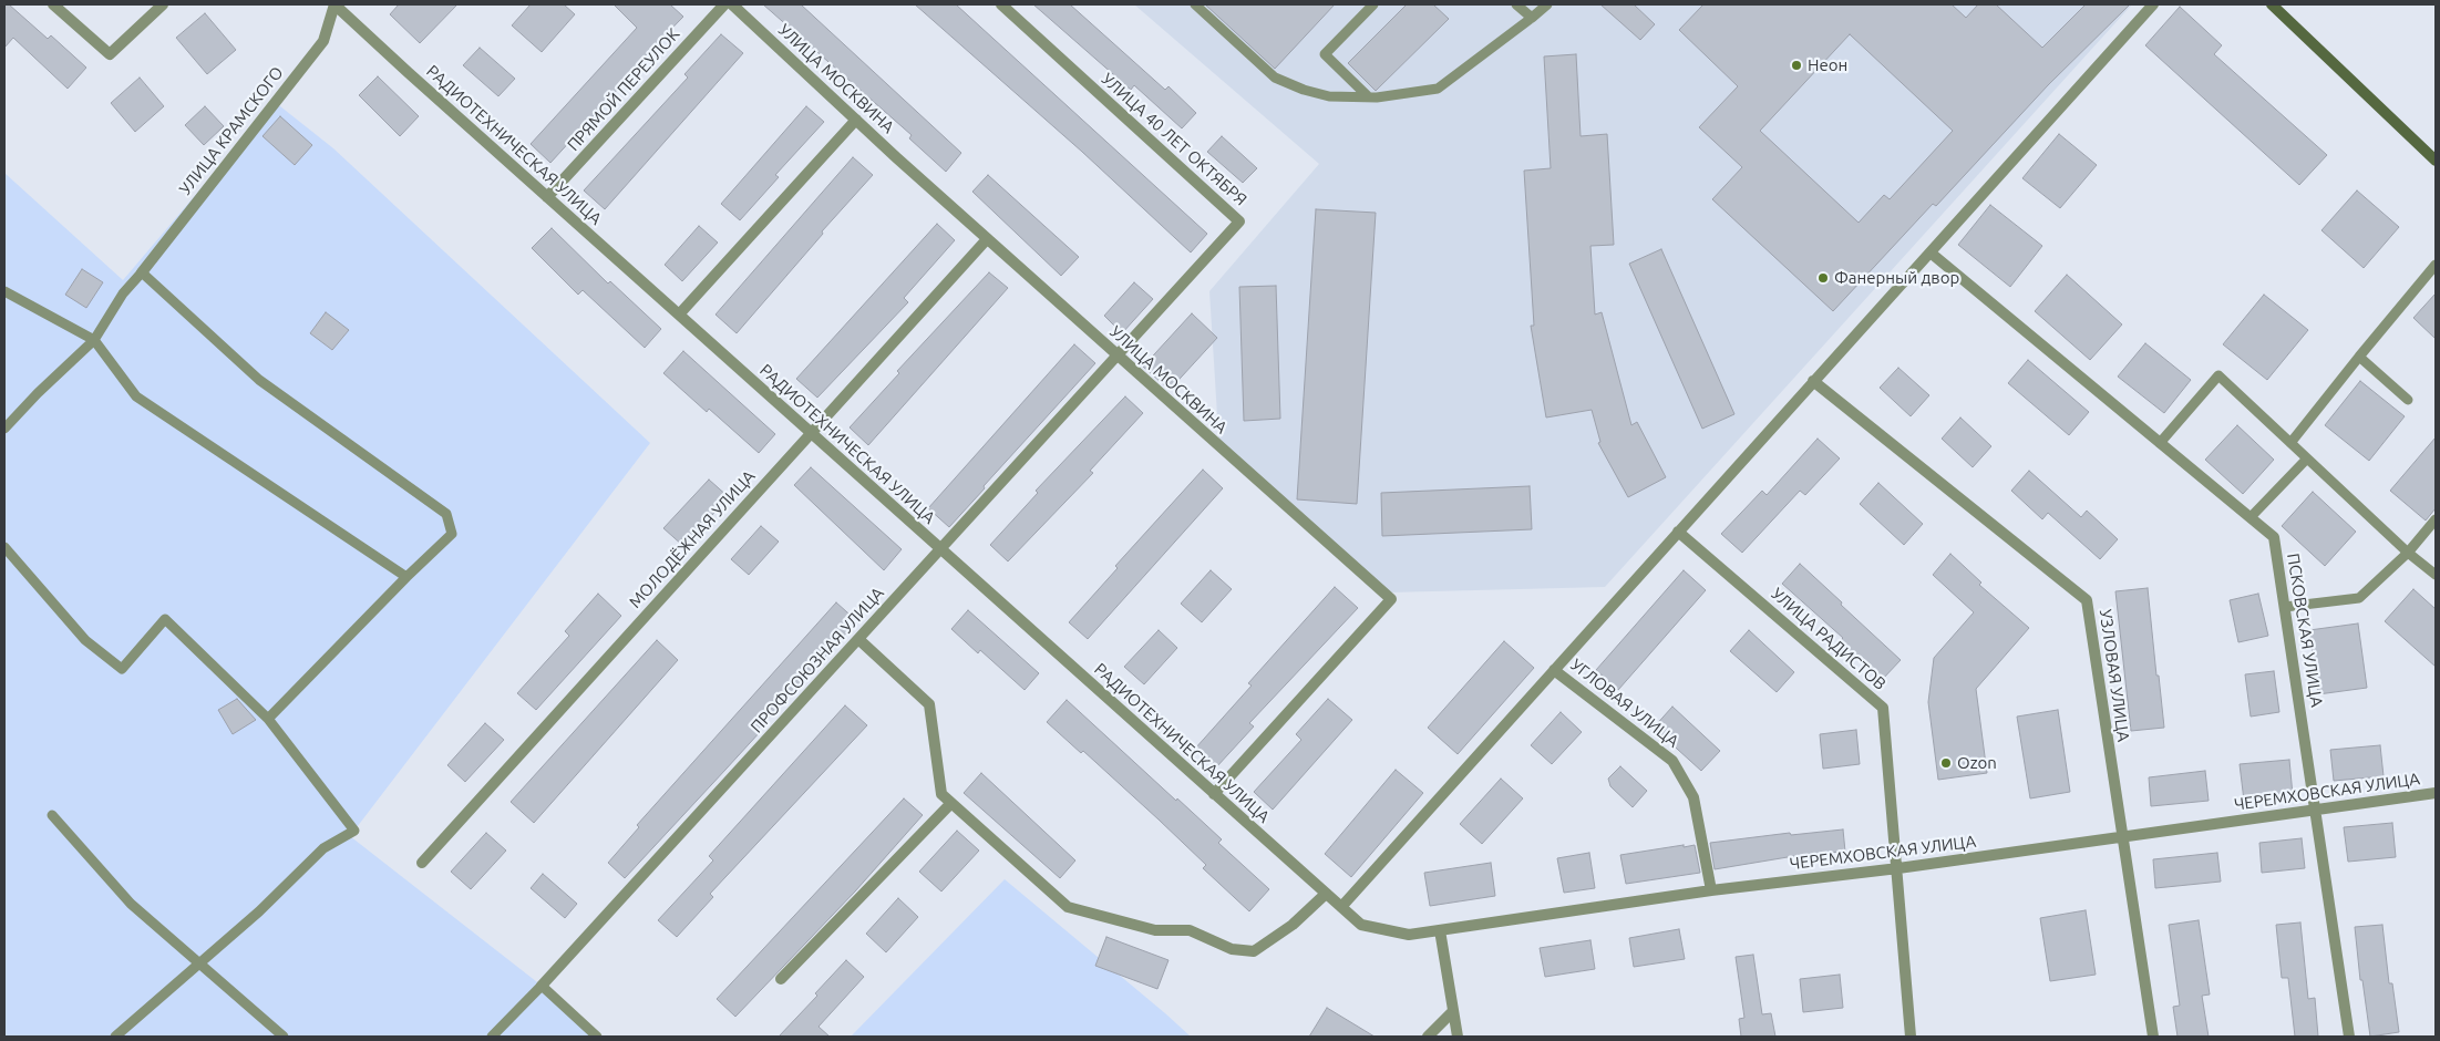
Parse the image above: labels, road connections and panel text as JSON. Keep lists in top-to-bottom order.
{
  "streets": {
    "street": [
      "УЛИЦА МОСКВИНА",
      "ПРЯМОЙ ПЕРЕУЛОК",
      "УЛИЦА КРАМСКОГО",
      "УЛИЦА 40 ЛЕТ ОКТЯБРЯ",
      "РАДИОТЕХНИЧЕСКАЯ УЛИЦА",
      "МОЛОДЁЖНАЯ УЛИЦА",
      "ПСКОВСКАЯ УЛИЦА",
      "УЛИЦА РАДИСТОВ",
      "ПРОФСОЮЗНАЯ УЛИЦА",
      "УЗЛОВАЯ УЛИЦА",
      "УГЛОВАЯ УЛИЦА",
      "ЧЕРЕМХОВСКАЯ УЛИЦА"
    ]
  },
  "crossings": [
    ["УЛИЦА МОСКВИНА", "УЛИЦА 40 ЛЕТ ОКТЯБРЯ"],
    ["УЛИЦА МОСКВИНА", "РАДИОТЕХНИЧЕСКАЯ УЛИЦА"],
    ["УЛИЦА МОСКВИНА", "МОЛОДЁЖНАЯ УЛИЦА"],
    ["УЛИЦА МОСКВИНА", "ПРОФСОЮЗНАЯ УЛИЦА"],
    ["ПРЯМОЙ ПЕРЕУЛОК", "РАДИОТЕХНИЧЕСКАЯ УЛИЦА"],
    ["УЛИЦА КРАМСКОГО", "РАДИОТЕХНИЧЕСКАЯ УЛИЦА"],
    ["УЛИЦА 40 ЛЕТ ОКТЯБРЯ", "ПРОФСОЮЗНАЯ УЛИЦА"],
    ["РАДИОТЕХНИЧЕСКАЯ УЛИЦА", "МОЛОДЁЖНАЯ УЛИЦА"],
    ["РАДИОТЕХНИЧЕСКАЯ УЛИЦА", "ПРОФСОЮЗНАЯ УЛИЦА"],
    ["РАДИОТЕХНИЧЕСКАЯ УЛИЦА", "ЧЕРЕМХОВСКАЯ УЛИЦА"],
    ["ПСКОВСКАЯ УЛИЦА", "ЧЕРЕМХОВСКАЯ УЛИЦА"],
    ["УЛИЦА РАДИСТОВ", "ЧЕРЕМХОВСКАЯ УЛИЦА"],
    ["УЗЛОВАЯ УЛИЦА", "ЧЕРЕМХОВСКАЯ УЛИЦА"],
    ["УГЛОВАЯ УЛИЦА", "ЧЕРЕМХОВСКАЯ УЛИЦА"]
  ],
  "places": ["Неон", "Фанерный двор", "Ozon"]
}
